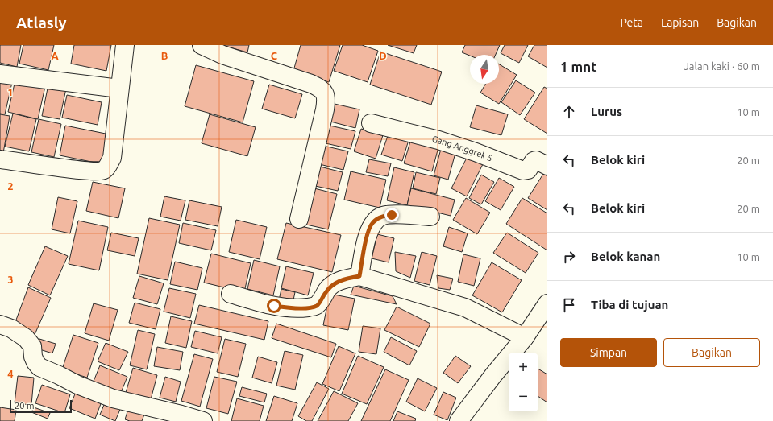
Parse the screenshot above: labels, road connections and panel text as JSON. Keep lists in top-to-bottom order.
{
  "streets": {
    "street": ["Gang Anggrek 5"]
  },
  "scale_bar": "20 m",
  "north": "bottom",
  "page": {
    "header": "Atlasly",
    "nav": ["Peta", "Lapisan", "Bagikan"],
    "heading": ["1 mnt", "Jalan kaki · 60 m"],
    "list": [
      ["Lurus", "10 m"],
      ["Belok kiri", "20 m"],
      ["Belok kiri", "20 m"],
      ["Belok kanan", "10 m"],
      "Tiba di tujuan"
    ],
    "buttons": ["Simpan", "Bagikan"],
    "map_buttons": ["+", "−"],
    "scale": "20 m"
  },
  "grid": {
    "columns": [
      "A",
      "B",
      "C",
      "D"
    ],
    "rows": [
      "1",
      "2",
      "3",
      "4"
    ]
  }
}
